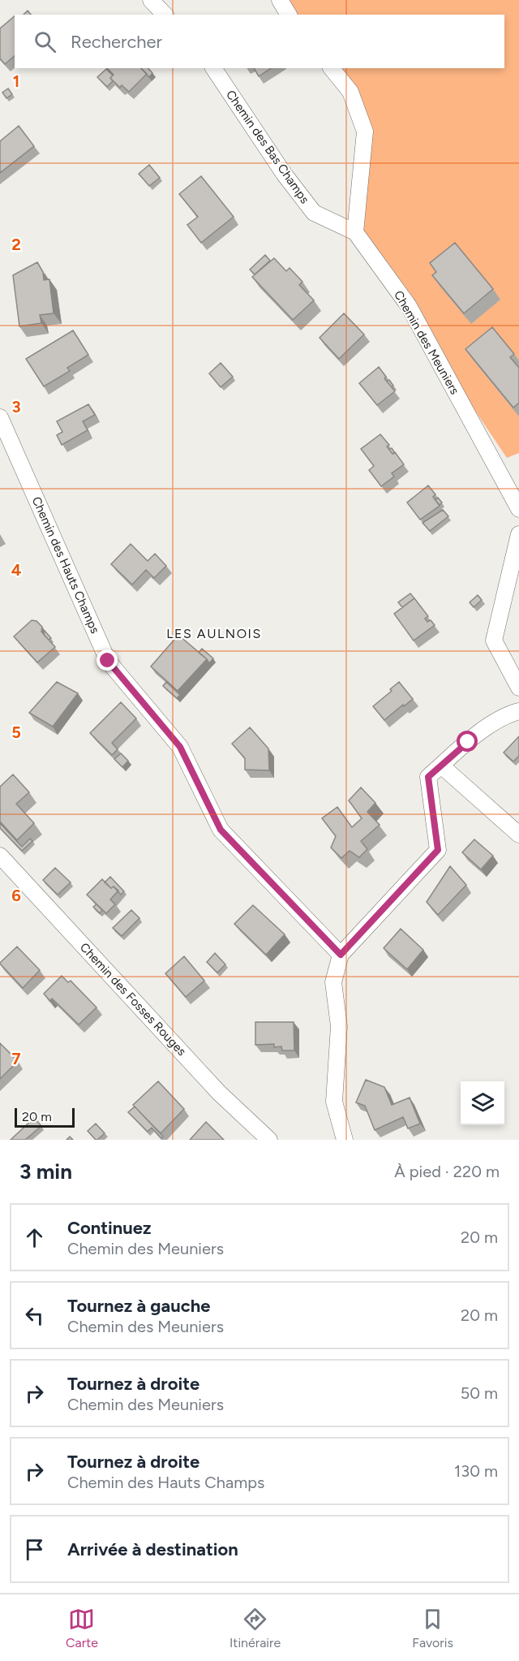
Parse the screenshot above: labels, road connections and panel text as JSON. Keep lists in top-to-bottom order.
{
  "streets": {
    "street": [
      "Chemin des Bas Champs",
      "Chemin des Meuniers",
      "Chemin des Hauts Champs",
      "Chemin des Fosses Rouges"
    ]
  },
  "crossings": [
    ["Chemin des Bas Champs", "Chemin des Meuniers"]
  ],
  "districts": ["LES AULNOIS"],
  "scale_bar": "20 m",
  "page": {
    "search": "Rechercher",
    "scale": "20 m",
    "heading": ["3 min", "À pied · 220 m"],
    "list": [
      ["Continuez", "Chemin des Meuniers", "20 m"],
      ["Tournez à gauche", "Chemin des Meuniers", "20 m"],
      ["Tournez à droite", "Chemin des Meuniers", "50 m"],
      ["Tournez à droite", "Chemin des Hauts Champs", "130 m"],
      "Arrivée à destination"
    ],
    "nav": ["Carte", "Itinéraire", "Favoris"]
  },
  "grid": {
    "rows": [
      "1",
      "2",
      "3",
      "4",
      "5",
      "6",
      "7"
    ]
  }
}
